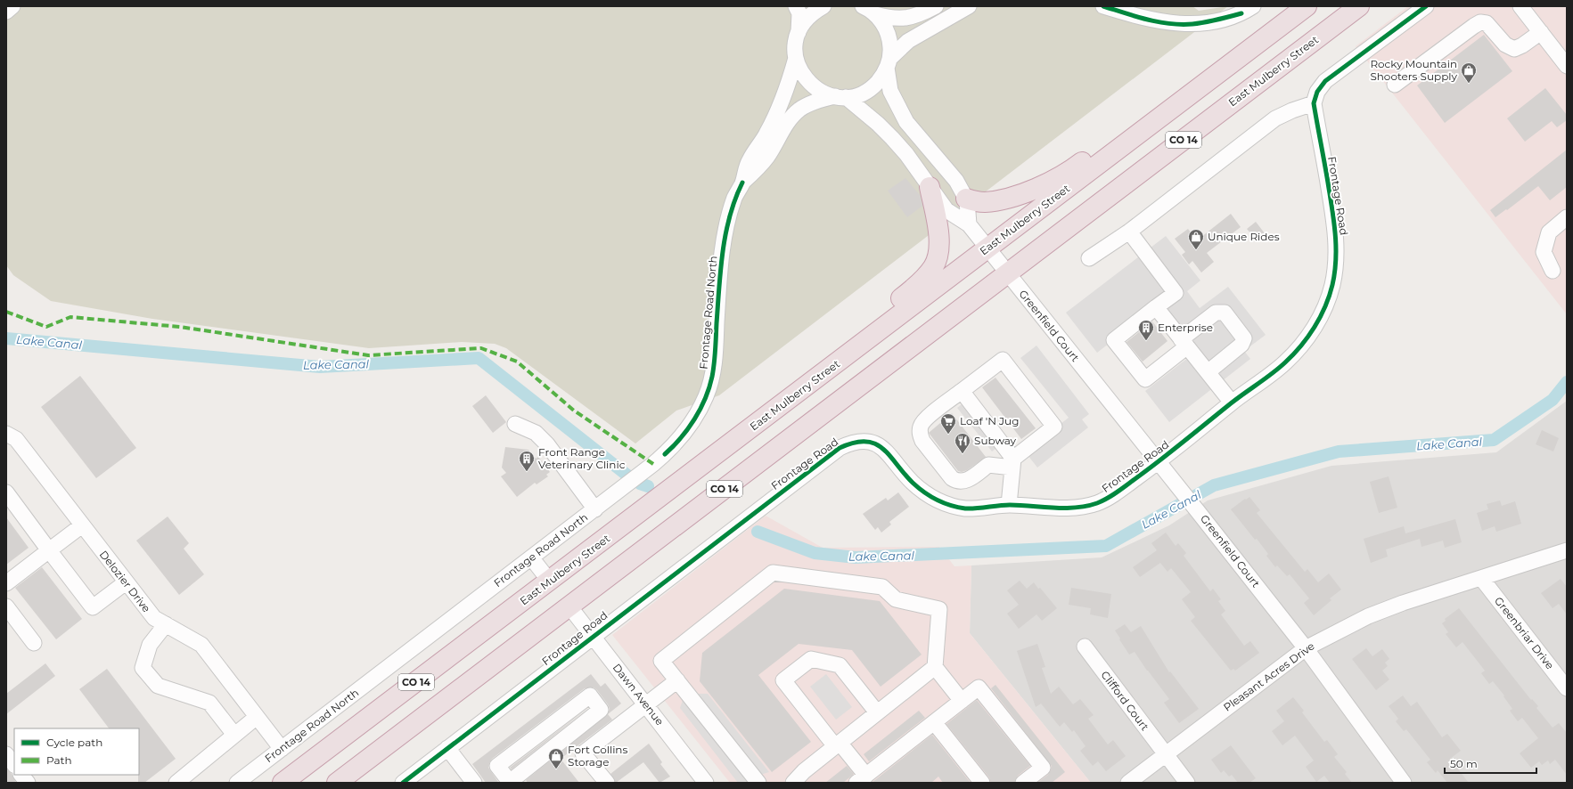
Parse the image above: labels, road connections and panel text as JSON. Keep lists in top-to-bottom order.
{
  "streets": {
    "highway": ["East Mulberry Street", "CO 14"],
    "street": [
      "Frontage Road",
      "Frontage Road North",
      "Greenfield Court",
      "Delozier Drive",
      "Greenbriar Drive",
      "Pleasant Acres Drive",
      "Dawn Avenue",
      "Clifford Court"
    ]
  },
  "crossings": [
    ["East Mulberry Street", "Greenfield Court"],
    ["East Mulberry Street", "Dawn Avenue"],
    ["Frontage Road", "Greenfield Court"],
    ["Frontage Road", "Dawn Avenue"],
    ["Frontage Road North", "Delozier Drive"],
    ["Greenfield Court", "Pleasant Acres Drive"],
    ["Greenbriar Drive", "Pleasant Acres Drive"],
    ["Pleasant Acres Drive", "Clifford Court"]
  ],
  "water": ["Lake Canal"],
  "places": {
    "shop": ["Rocky Mountain Shooters Supply", "Unique Rides", "Fort Collins Storage"],
    "building": ["Enterprise", "Front Range Veterinary Clinic"],
    "supermarket": ["Loaf 'N Jug"],
    "restaurant": ["Subway"]
  },
  "legend": ["Cycle path", "Path"],
  "scale_bar": "50 m"
}
